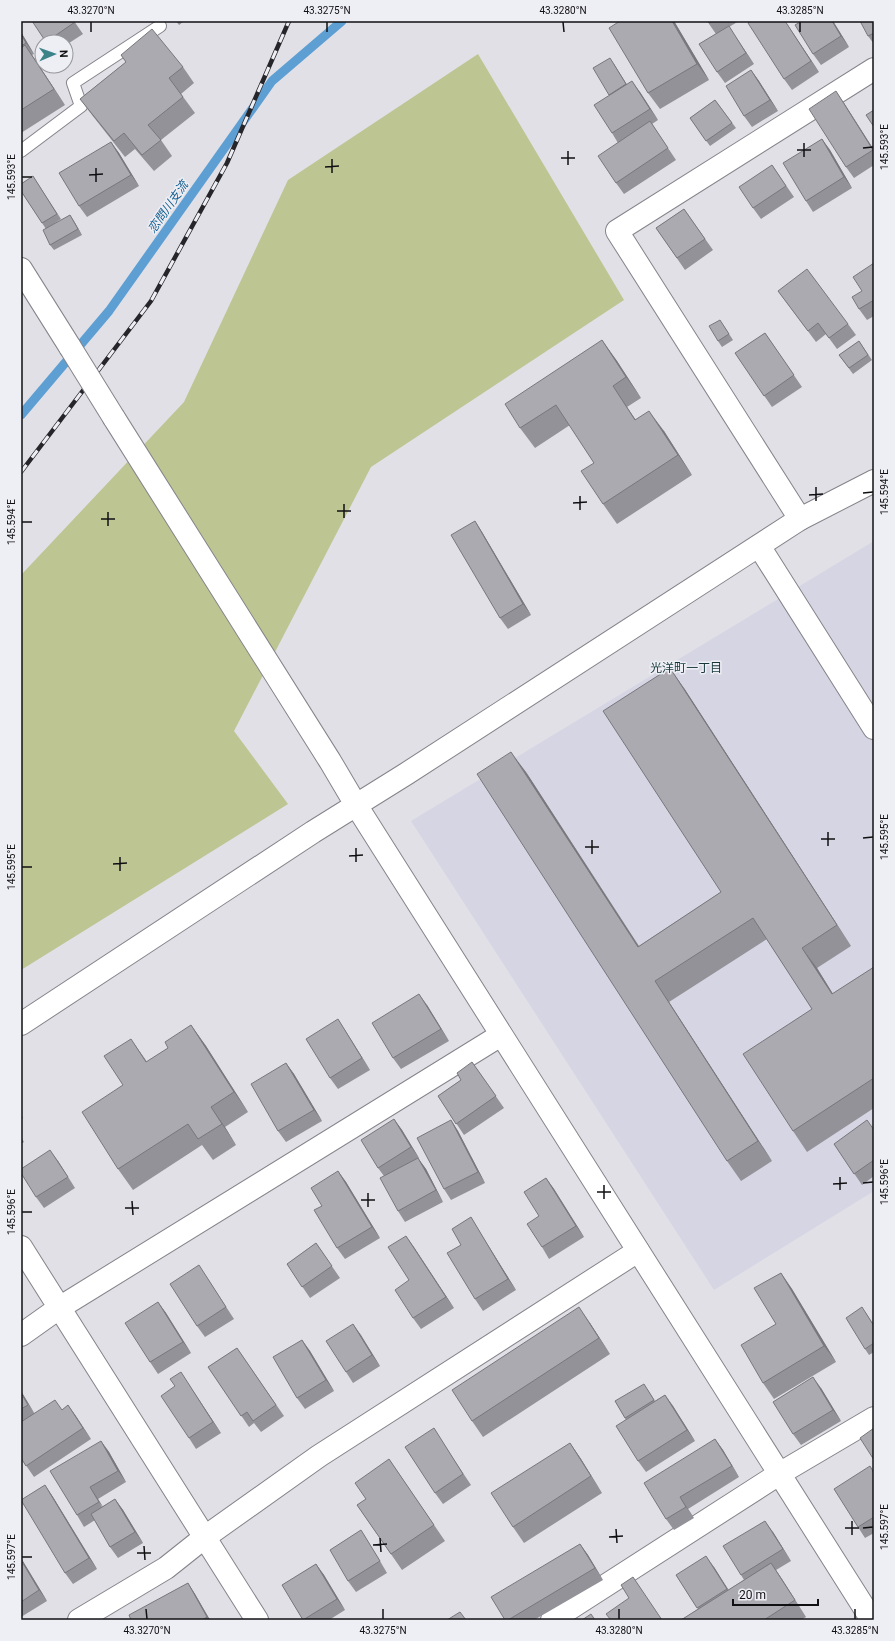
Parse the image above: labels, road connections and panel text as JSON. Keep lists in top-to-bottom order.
{
  "districts": ["光洋町一丁目"],
  "water": ["恋問川支流"],
  "scale_bar": "20 m",
  "north": "right",
  "coordinates": [
    "43.3270°N",
    "43.3275°N",
    "43.3280°N",
    "43.3285°N",
    "145.593°E",
    "145.594°E",
    "145.595°E",
    "145.596°E",
    "145.597°E"
  ]
}
